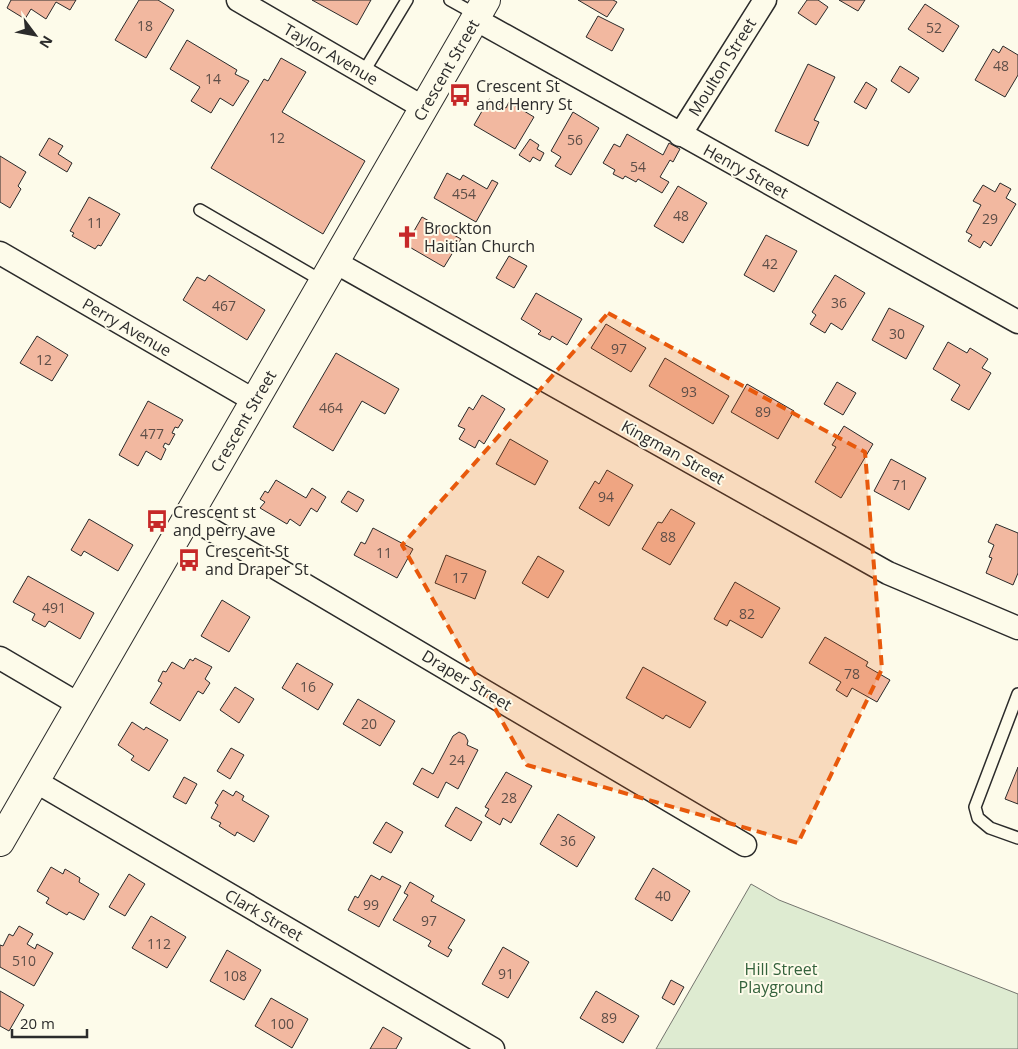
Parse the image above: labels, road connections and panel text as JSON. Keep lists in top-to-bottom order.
{
  "streets": {
    "main road": ["Crescent Street"],
    "street": [
      "Taylor Avenue",
      "Moulton Street",
      "Henry Street",
      "Perry Avenue",
      "Kingman Street",
      "Draper Street",
      "Clark Street"
    ]
  },
  "crossings": [
    ["Taylor Avenue", "Crescent Street"],
    ["Moulton Street", "Henry Street"],
    ["Crescent Street", "Henry Street"],
    ["Crescent Street", "Perry Avenue"],
    ["Crescent Street", "Kingman Street"],
    ["Crescent Street", "Draper Street"],
    ["Crescent Street", "Clark Street"]
  ],
  "parks": ["Hill Street Playground"],
  "places": {
    "bus stop": ["Crescent St and Henry St", "Crescent st and perry ave", "Crescent St and Draper St"],
    "church": ["Brockton Haitian Church"]
  },
  "house_numbers": [
    "18",
    "52",
    "48",
    "14",
    "12",
    "56",
    "54",
    "454",
    "48",
    "29",
    "11",
    "42",
    "36",
    "467",
    "30",
    "97",
    "12",
    "93",
    "464",
    "89",
    "477",
    "71",
    "94",
    "88",
    "11",
    "17",
    "491",
    "82",
    "78",
    "16",
    "20",
    "24",
    "28",
    "36",
    "40",
    "99",
    "97",
    "112",
    "510",
    "91",
    "108",
    "89",
    "100"
  ],
  "scale_bar": "20 m",
  "north": "bottom right"
}
